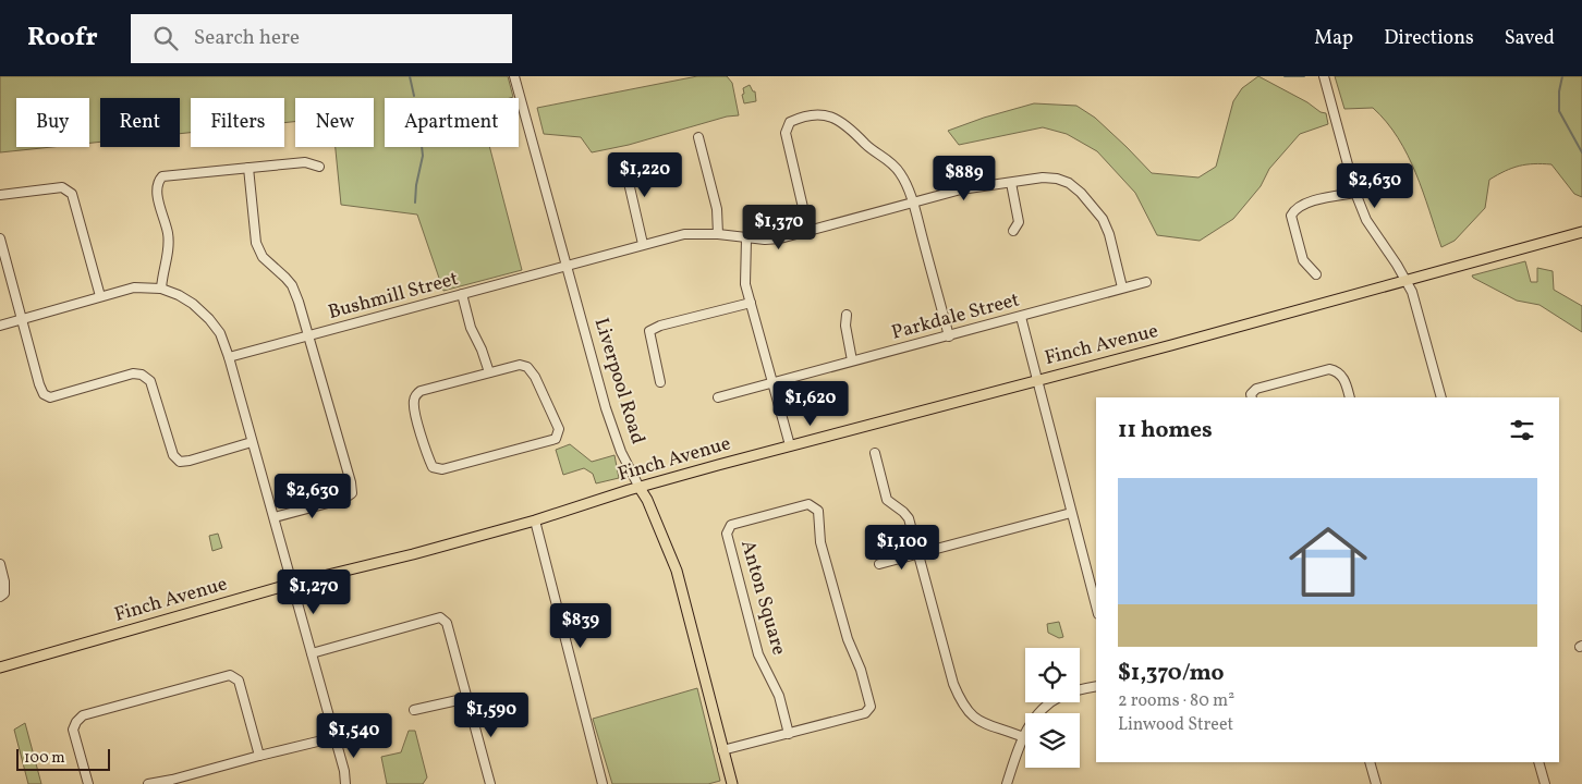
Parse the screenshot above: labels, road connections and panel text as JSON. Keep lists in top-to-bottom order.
{
  "streets": {
    "main road": ["Finch Avenue", "Liverpool Road"],
    "street": ["Bushmill Street", "Parkdale Street", "Anton Square"]
  },
  "crossings": [
    ["Bushmill Street", "Parkdale Street"],
    ["Bushmill Street", "Liverpool Road"],
    ["Finch Avenue", "Liverpool Road"],
    ["Liverpool Road", "Anton Square"]
  ],
  "scale_bar": "100 m",
  "page": {
    "header": "Roofr",
    "search": "Search here",
    "nav": ["Map", "Directions", "Saved"],
    "chip": [
      "Buy",
      "Rent",
      "Filters",
      "New",
      "Apartment"
    ],
    "price": [
      "$1,220",
      "$889",
      "$2,630",
      "$1,370",
      "$1,620",
      "$2,630",
      "$1,100",
      "$1,270",
      "$839",
      "$1,590",
      "$1,540"
    ],
    "heading": "11 homes",
    "list": [
      {
        "name": "$1,370/mo",
        "note": "2 rooms · 80 m² · Linwood Street"
      }
    ],
    "scale": "100 m"
  }
}
